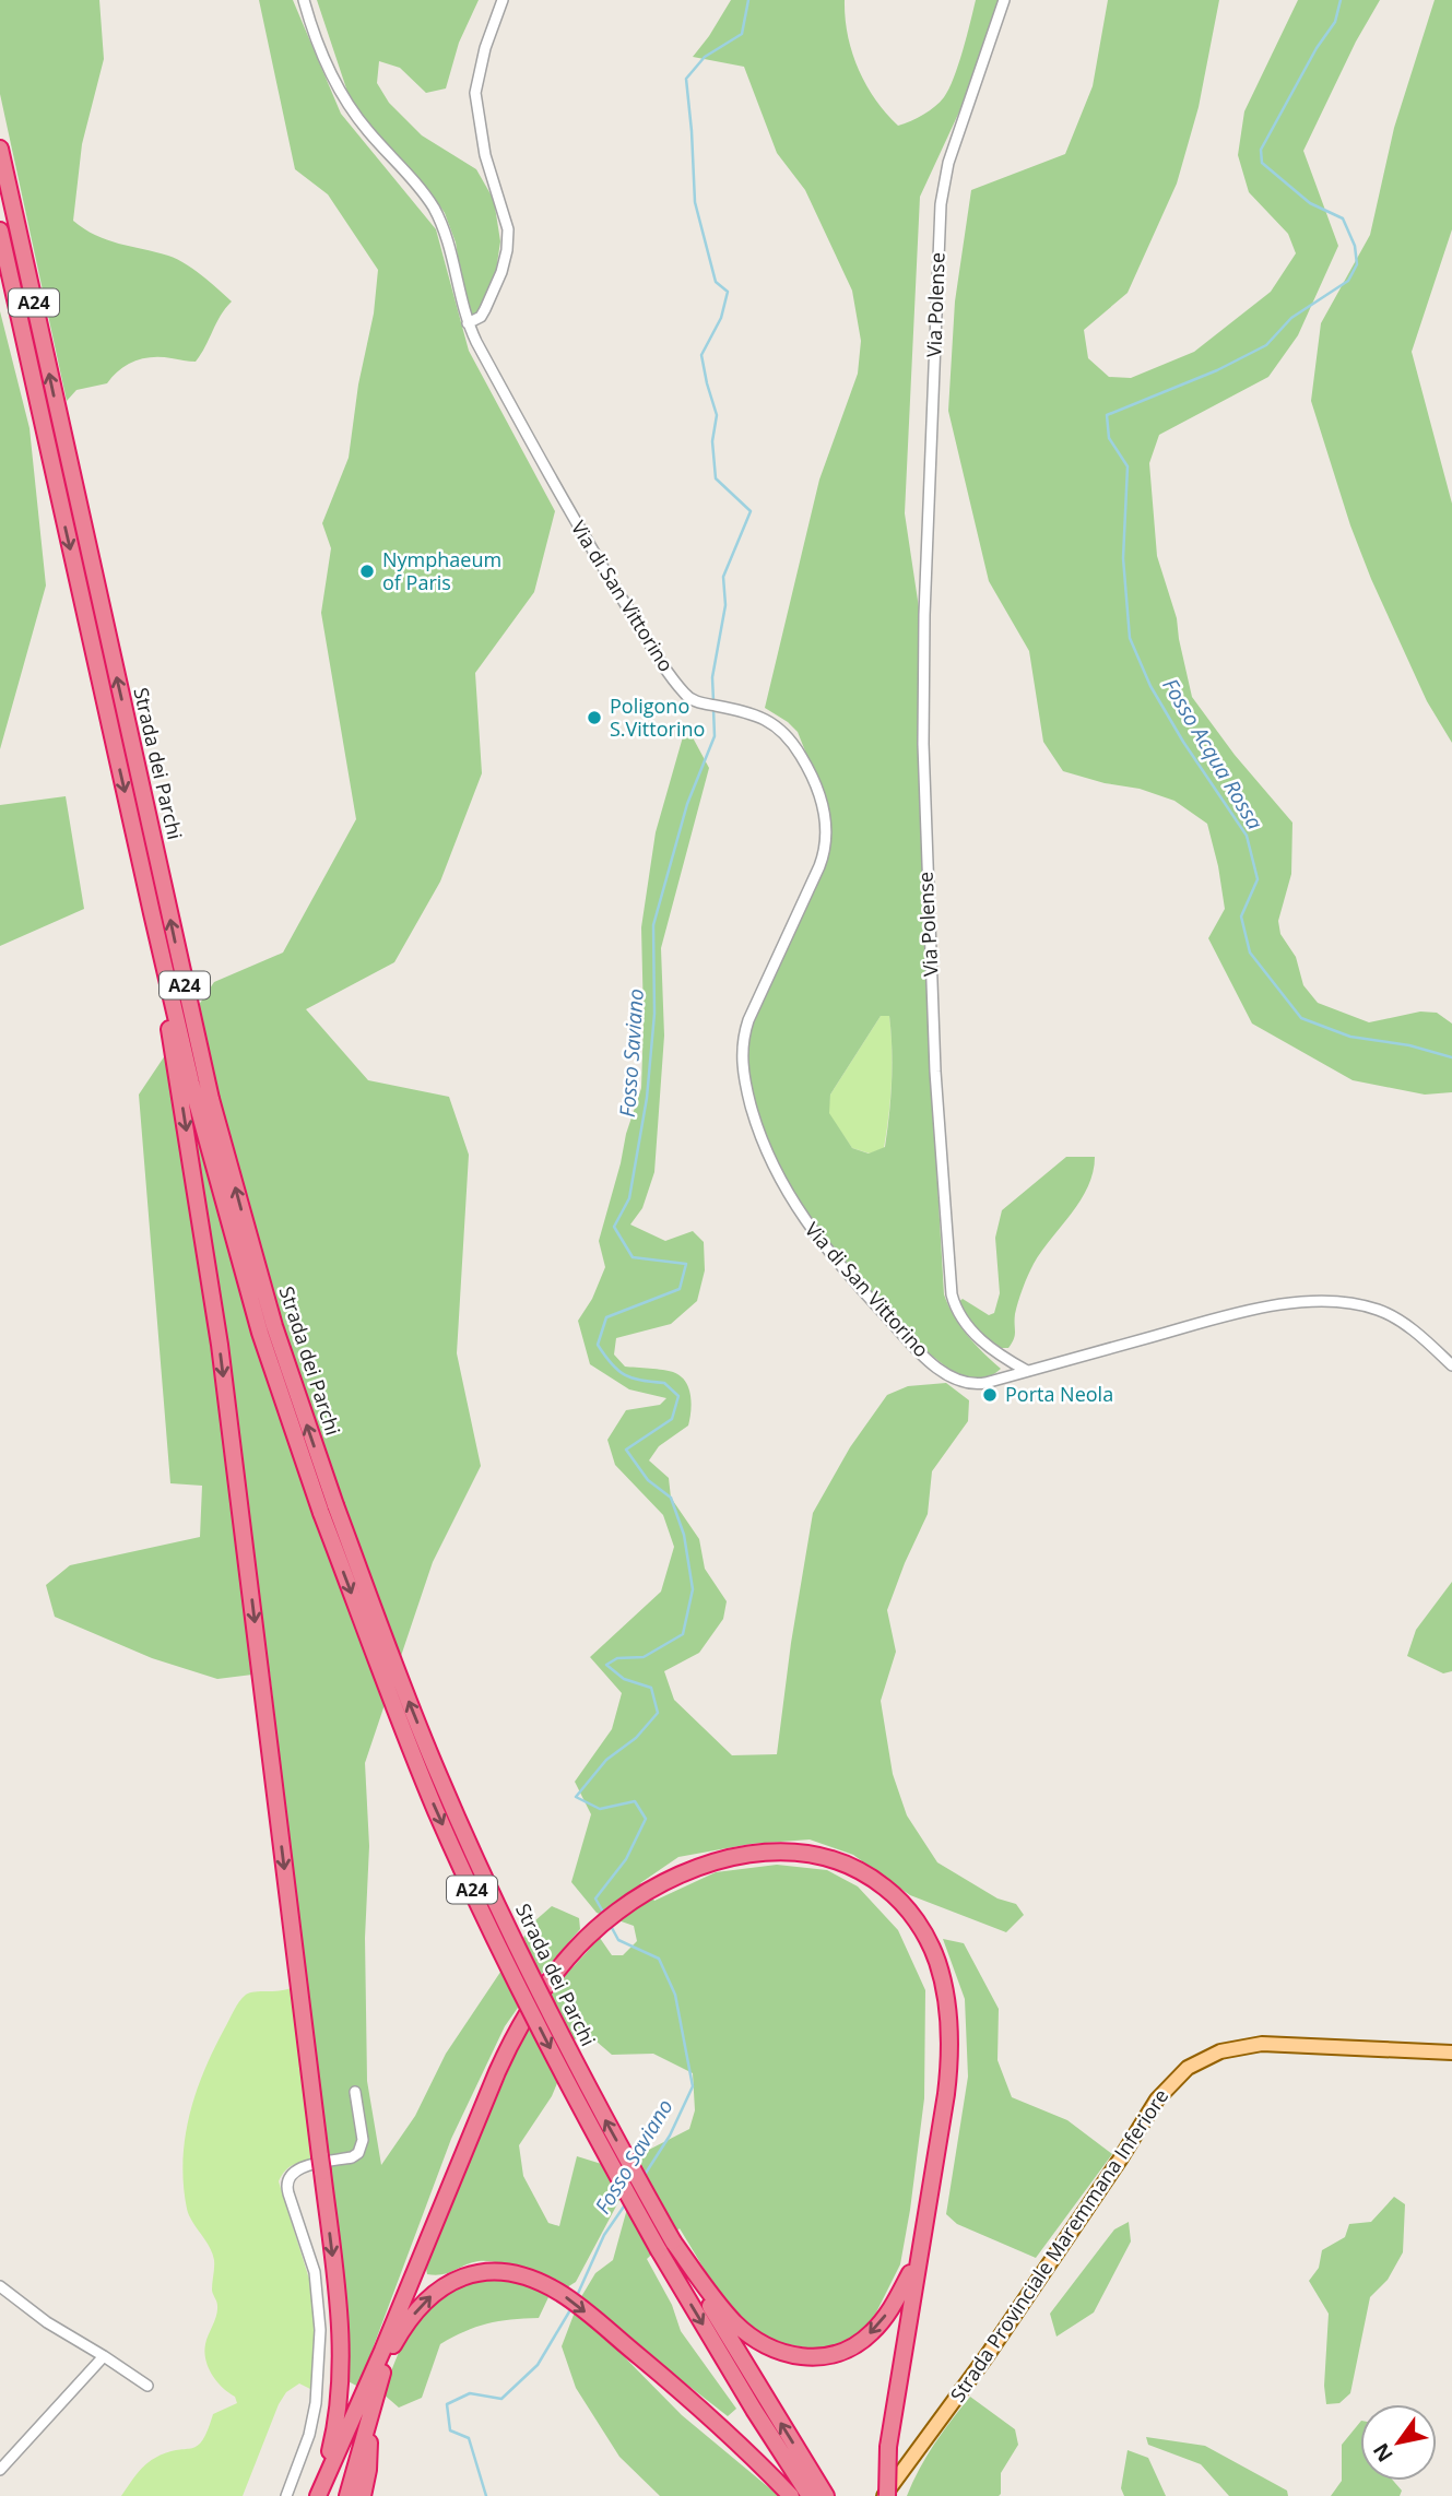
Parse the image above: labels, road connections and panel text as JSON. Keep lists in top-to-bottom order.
{
  "streets": {
    "highway": ["A24", "Strada dei Parchi"],
    "main road": ["Strada Provinciale Maremmana Inferiore"],
    "street": ["Via Polense", "Via di San Vittorino"]
  },
  "crossings": [
    ["Via Polense", "Via di San Vittorino"]
  ],
  "water": ["Fosso Acqua Rossa", "Fosso Saviano"],
  "places": ["Nymphaeum of Paris", "Poligono S.Vittorino", "Porta Neola"],
  "north": "bottom left"
}
